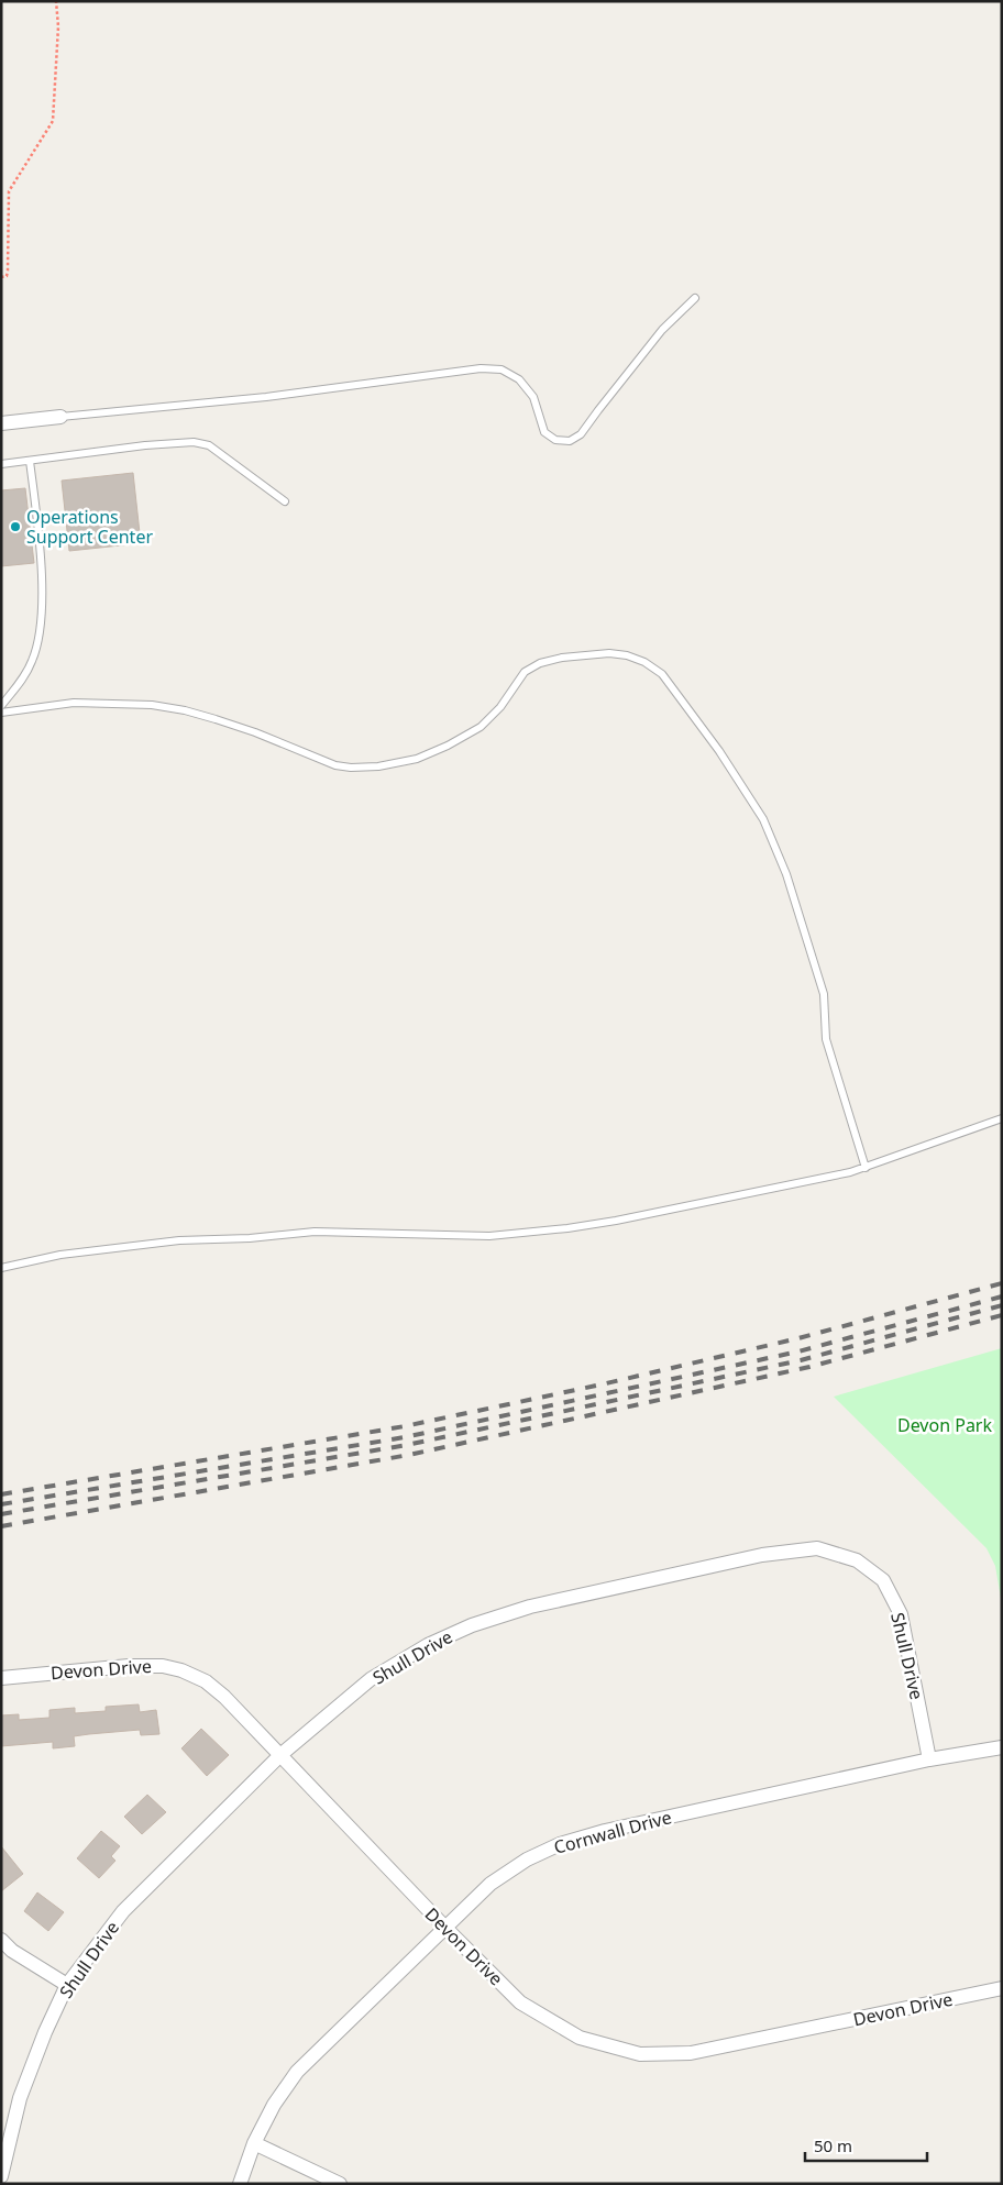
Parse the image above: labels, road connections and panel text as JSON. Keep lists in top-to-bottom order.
{
  "streets": {
    "street": ["Shull Drive", "Devon Drive", "Cornwall Drive"]
  },
  "crossings": [
    ["Shull Drive", "Devon Drive"],
    ["Shull Drive", "Cornwall Drive"],
    ["Devon Drive", "Cornwall Drive"]
  ],
  "parks": ["Devon Park"],
  "places": ["Operations Support Center"],
  "scale_bar": "50 m"
}
